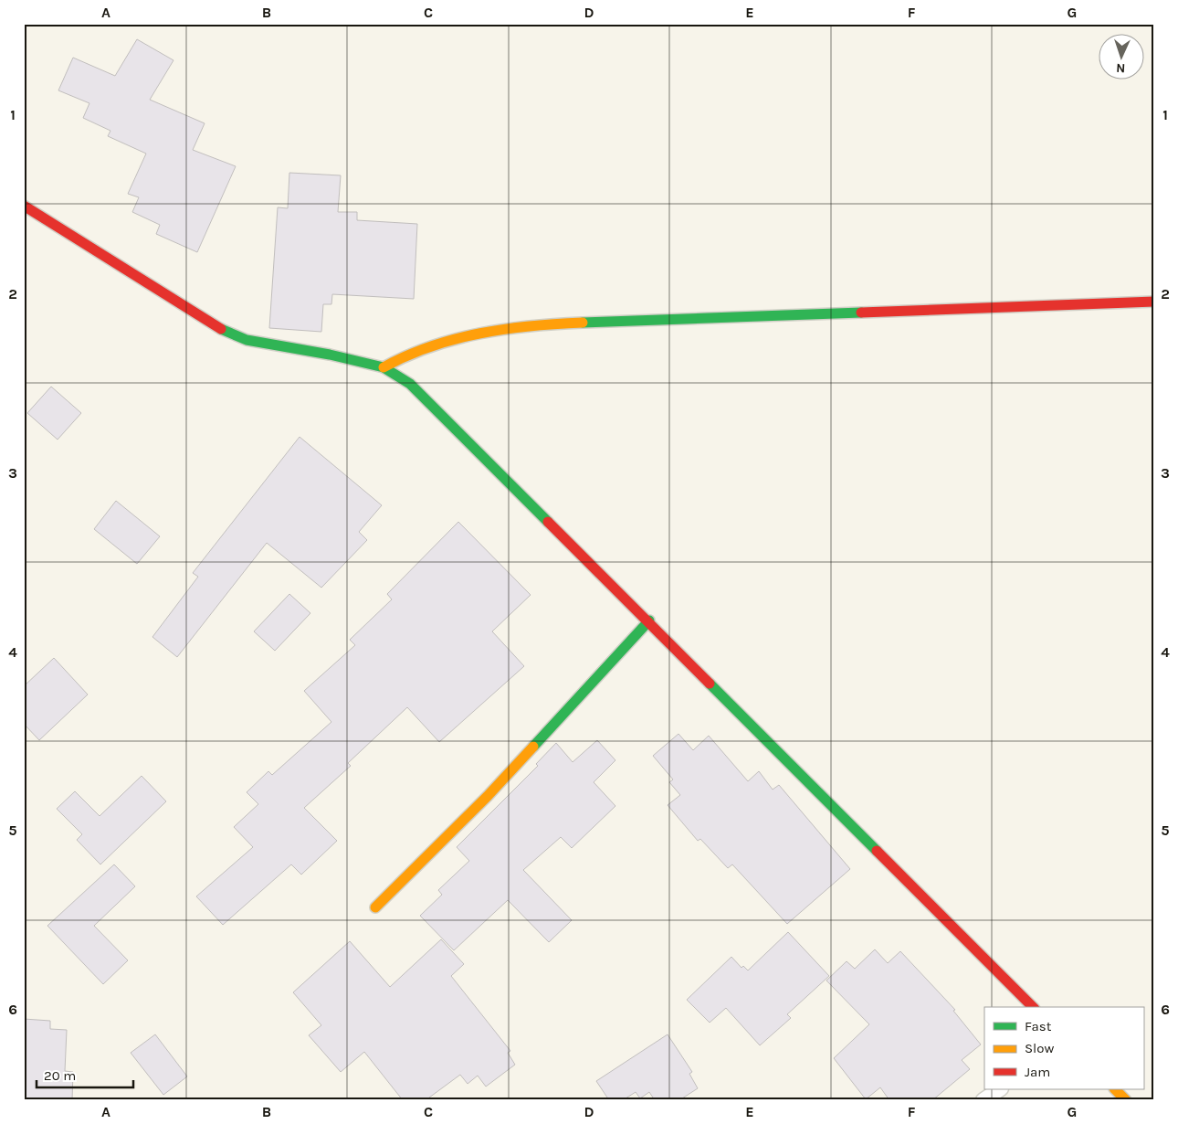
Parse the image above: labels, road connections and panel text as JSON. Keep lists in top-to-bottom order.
{
  "legend": ["Fast", "Slow", "Jam"],
  "scale_bar": "20 m",
  "north": "bottom",
  "grid": {
    "columns": [
      "A",
      "B",
      "C",
      "D",
      "E",
      "F",
      "G"
    ],
    "rows": [
      "1",
      "2",
      "3",
      "4",
      "5",
      "6"
    ]
  }
}
